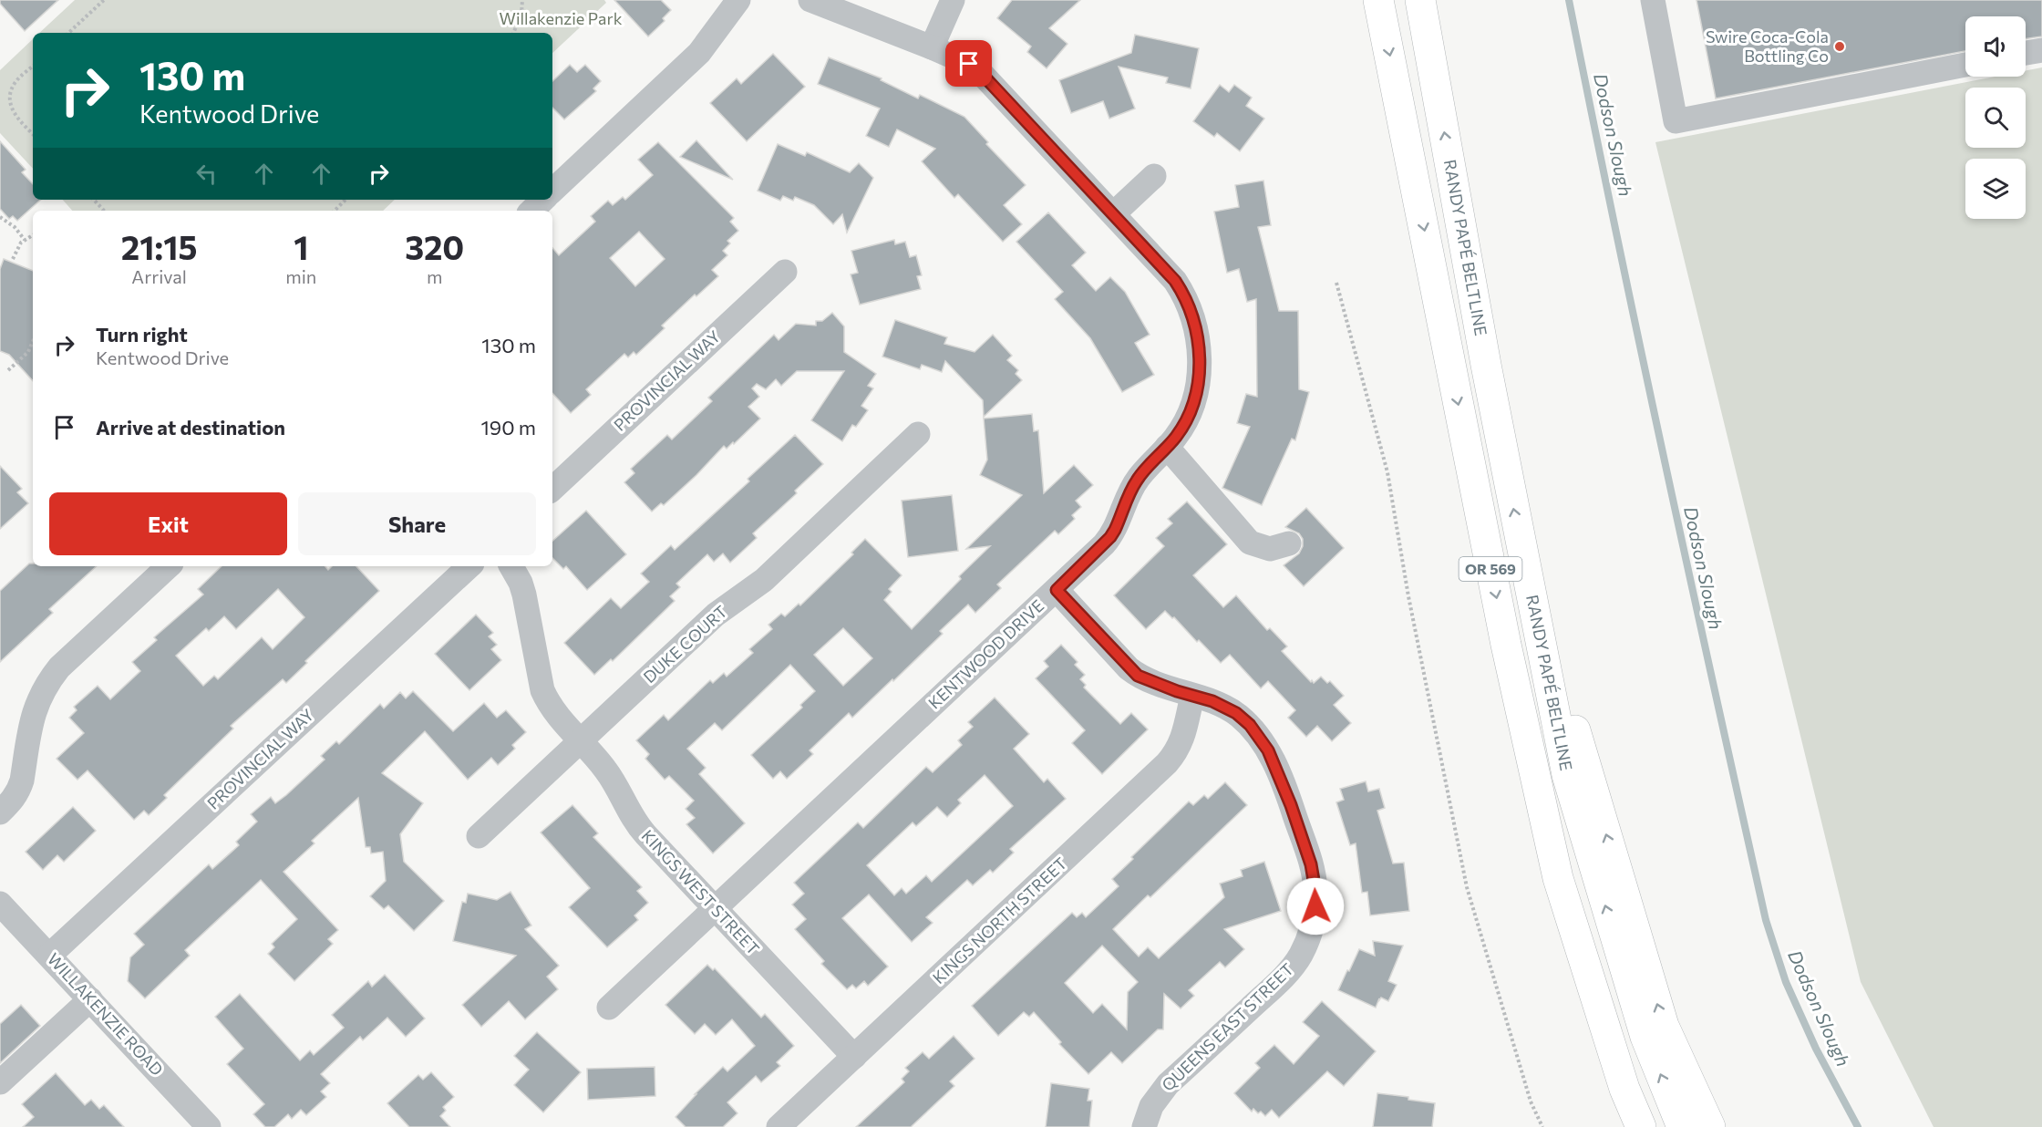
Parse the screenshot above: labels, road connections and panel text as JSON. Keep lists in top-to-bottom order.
{
  "streets": {
    "highway": ["RANDY PAPÉ BELTLINE", "OR 569"],
    "street": [
      "PROVINCIAL WAY",
      "DUKE COURT",
      "KENTWOOD DRIVE",
      "KINGS WEST STREET",
      "KINGS NORTH STREET",
      "WILLAKENZIE ROAD",
      "QUEENS EAST STREET"
    ]
  },
  "crossings": [
    ["PROVINCIAL WAY", "WILLAKENZIE ROAD"],
    ["DUKE COURT", "KINGS WEST STREET"],
    ["KENTWOOD DRIVE", "KINGS WEST STREET"],
    ["KENTWOOD DRIVE", "QUEENS EAST STREET"],
    ["KINGS WEST STREET", "KINGS NORTH STREET"],
    ["KINGS NORTH STREET", "QUEENS EAST STREET"]
  ],
  "water": ["Dodson Slough"],
  "parks": ["Willakenzie Park"],
  "places": ["Swire Coca-Cola Bottling Co"],
  "page": {
    "turn": ["130 m", "Kentwood Drive"],
    "eta": [
      "21:15",
      "Arrival",
      "1",
      "min",
      "320",
      "m"
    ],
    "list": [
      {
        "name": "Turn right",
        "note": "Kentwood Drive",
        "value": "130 m"
      },
      {
        "name": "Arrive at destination",
        "value": "190 m"
      }
    ],
    "buttons": ["Exit", "Share"]
  }
}
